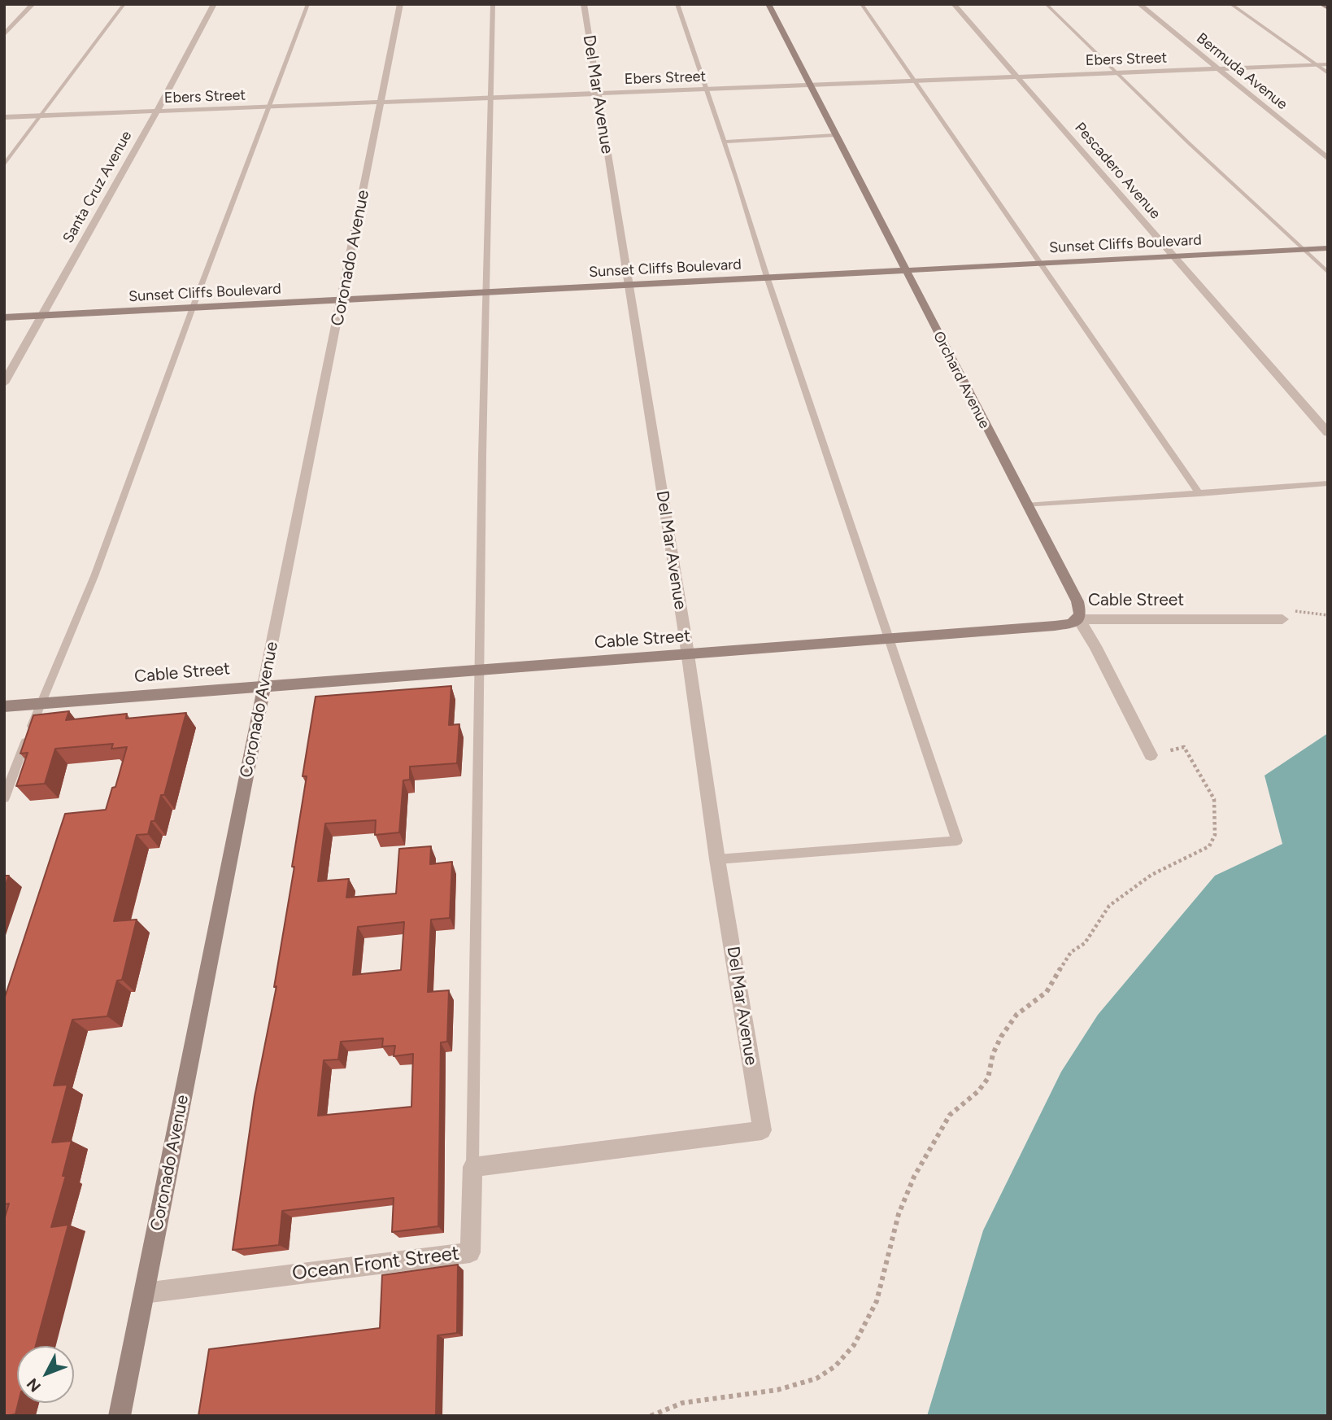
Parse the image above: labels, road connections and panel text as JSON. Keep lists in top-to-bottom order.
{
  "streets": {
    "street": [
      "Ebers Street",
      "Bermuda Avenue",
      "Del Mar Avenue",
      "Pescadero Avenue",
      "Santa Cruz Avenue",
      "Sunset Cliffs Boulevard",
      "Coronado Avenue",
      "Orchard Avenue",
      "Cable Street",
      "Ocean Front Street"
    ]
  },
  "crossings": [
    ["Ebers Street", "Bermuda Avenue"],
    ["Ebers Street", "Del Mar Avenue"],
    ["Ebers Street", "Pescadero Avenue"],
    ["Ebers Street", "Santa Cruz Avenue"],
    ["Ebers Street", "Coronado Avenue"],
    ["Ebers Street", "Orchard Avenue"],
    ["Del Mar Avenue", "Sunset Cliffs Boulevard"],
    ["Del Mar Avenue", "Cable Street"],
    ["Del Mar Avenue", "Ocean Front Street"],
    ["Pescadero Avenue", "Sunset Cliffs Boulevard"],
    ["Santa Cruz Avenue", "Sunset Cliffs Boulevard"],
    ["Sunset Cliffs Boulevard", "Coronado Avenue"],
    ["Sunset Cliffs Boulevard", "Orchard Avenue"],
    ["Coronado Avenue", "Cable Street"],
    ["Coronado Avenue", "Ocean Front Street"],
    ["Orchard Avenue", "Cable Street"]
  ],
  "north": "bottom left"
}
